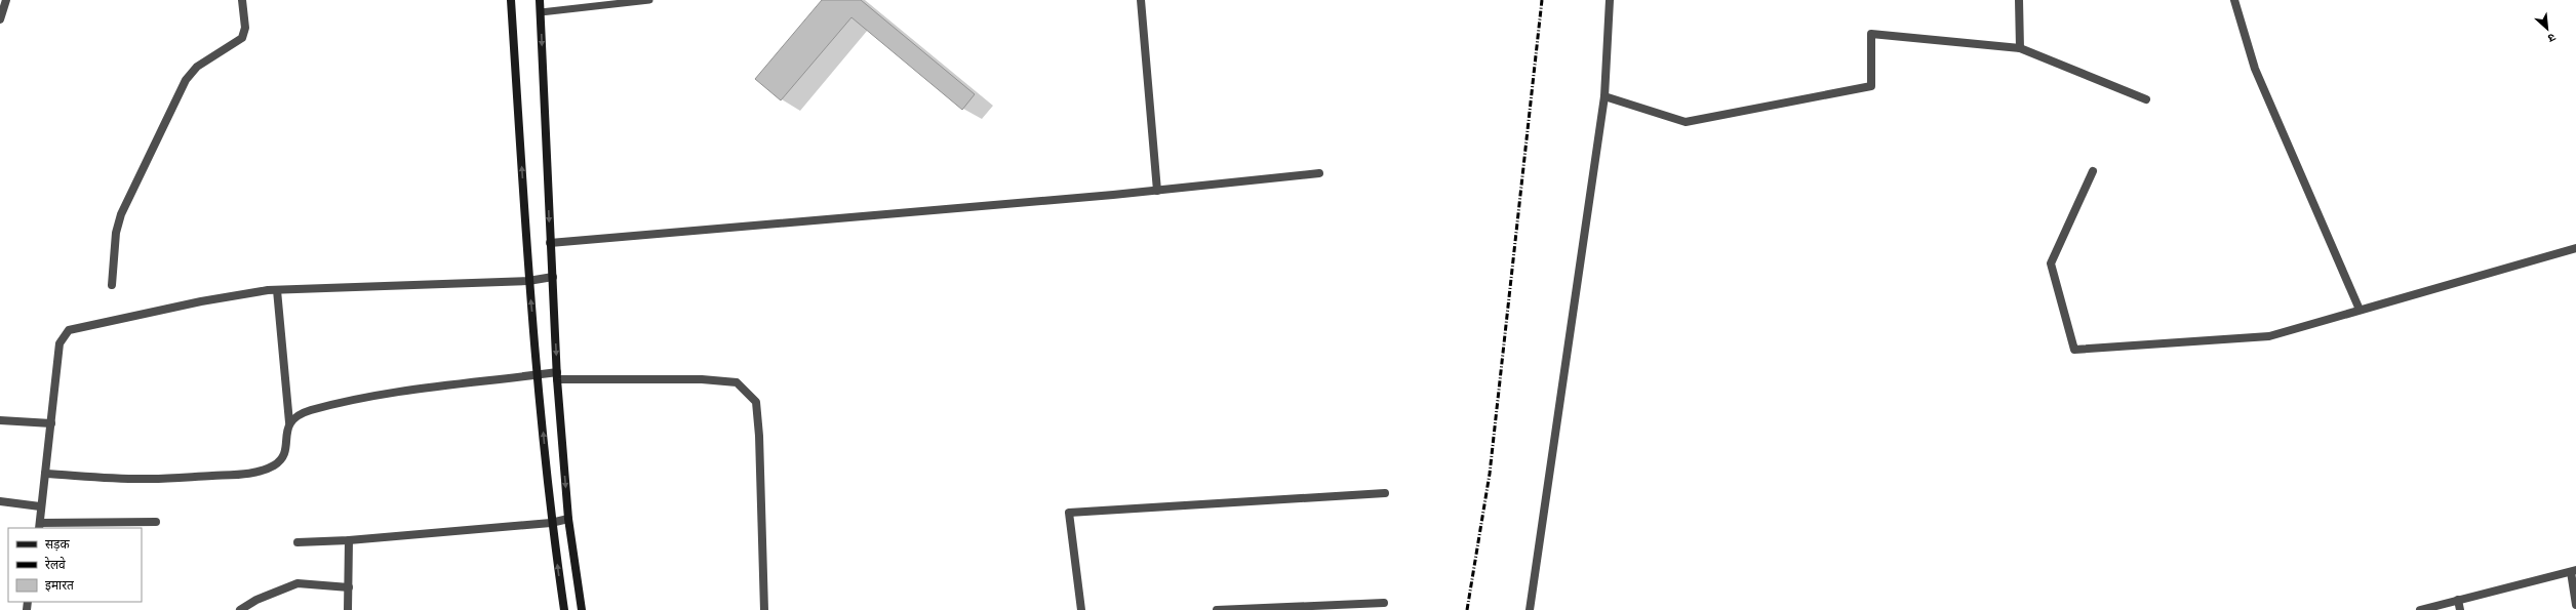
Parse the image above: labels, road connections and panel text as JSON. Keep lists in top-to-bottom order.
{
  "legend": ["सड़क", "रेलवे", "इमारत"],
  "north": "bottom right"
}
